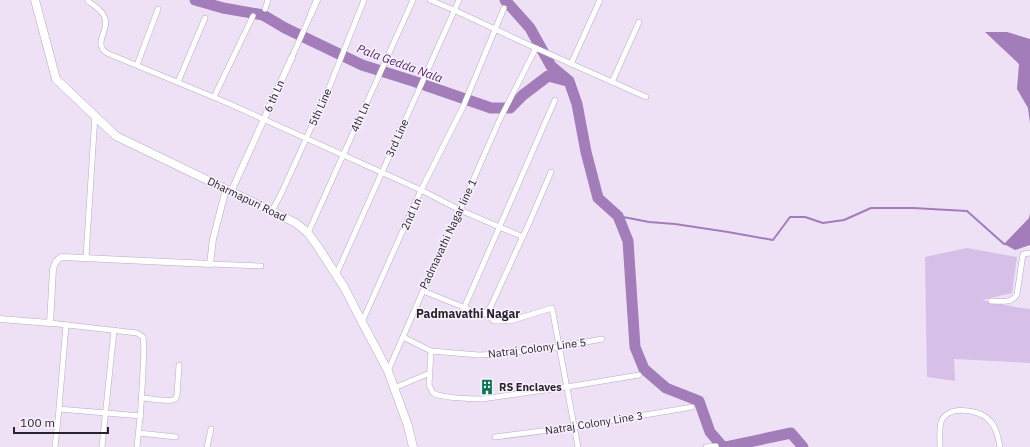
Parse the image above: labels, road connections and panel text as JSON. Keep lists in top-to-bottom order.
{
  "streets": {
    "main road": ["Dharmapuri Road"],
    "street": [
      "6 th Ln",
      "5th Line",
      "4th Ln",
      "3rd Line",
      "2nd Ln",
      "Padmavathi Nagar line 1",
      "Natraj Colony Line 5",
      "Natraj Colony Line 3"
    ]
  },
  "crossings": [
    ["6 th Ln", "Dharmapuri Road"],
    ["5th Line", "Dharmapuri Road"],
    ["4th Ln", "Dharmapuri Road"],
    ["3rd Line", "Dharmapuri Road"],
    ["Dharmapuri Road", "2nd Ln"],
    ["Dharmapuri Road", "Padmavathi Nagar line 1"],
    ["Padmavathi Nagar line 1", "Natraj Colony Line 5"]
  ],
  "districts": ["Padmavathi Nagar"],
  "water": ["Pala Gedda Nala"],
  "places": {
    "building": ["RS Enclaves"]
  },
  "scale_bar": "100 m"
}
